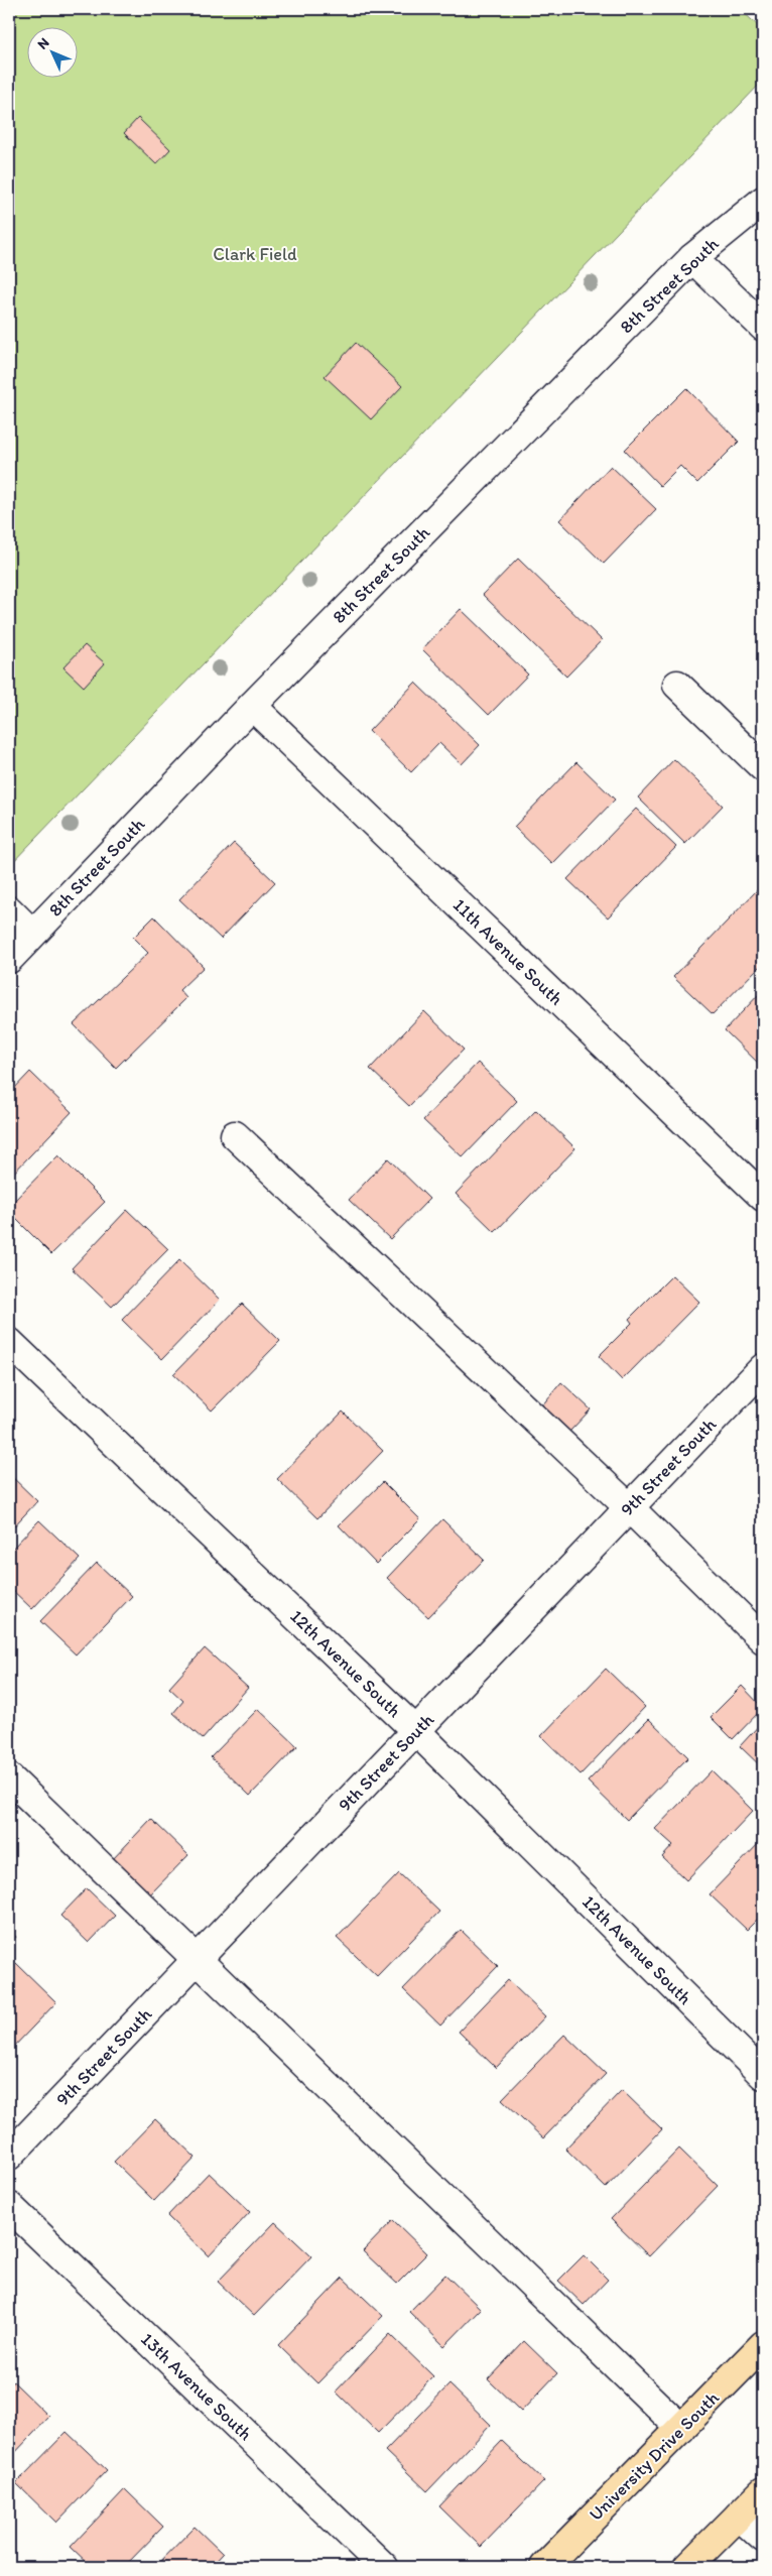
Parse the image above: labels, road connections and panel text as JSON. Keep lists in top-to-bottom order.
{
  "streets": {
    "main road": ["University Drive South"],
    "street": [
      "8th Street South",
      "11th Avenue South",
      "9th Street South",
      "12th Avenue South",
      "13th Avenue South"
    ]
  },
  "crossings": [
    ["8th Street South", "11th Avenue South"],
    ["9th Street South", "12th Avenue South"]
  ],
  "parks": ["Clark Field"],
  "north": "top left"
}
